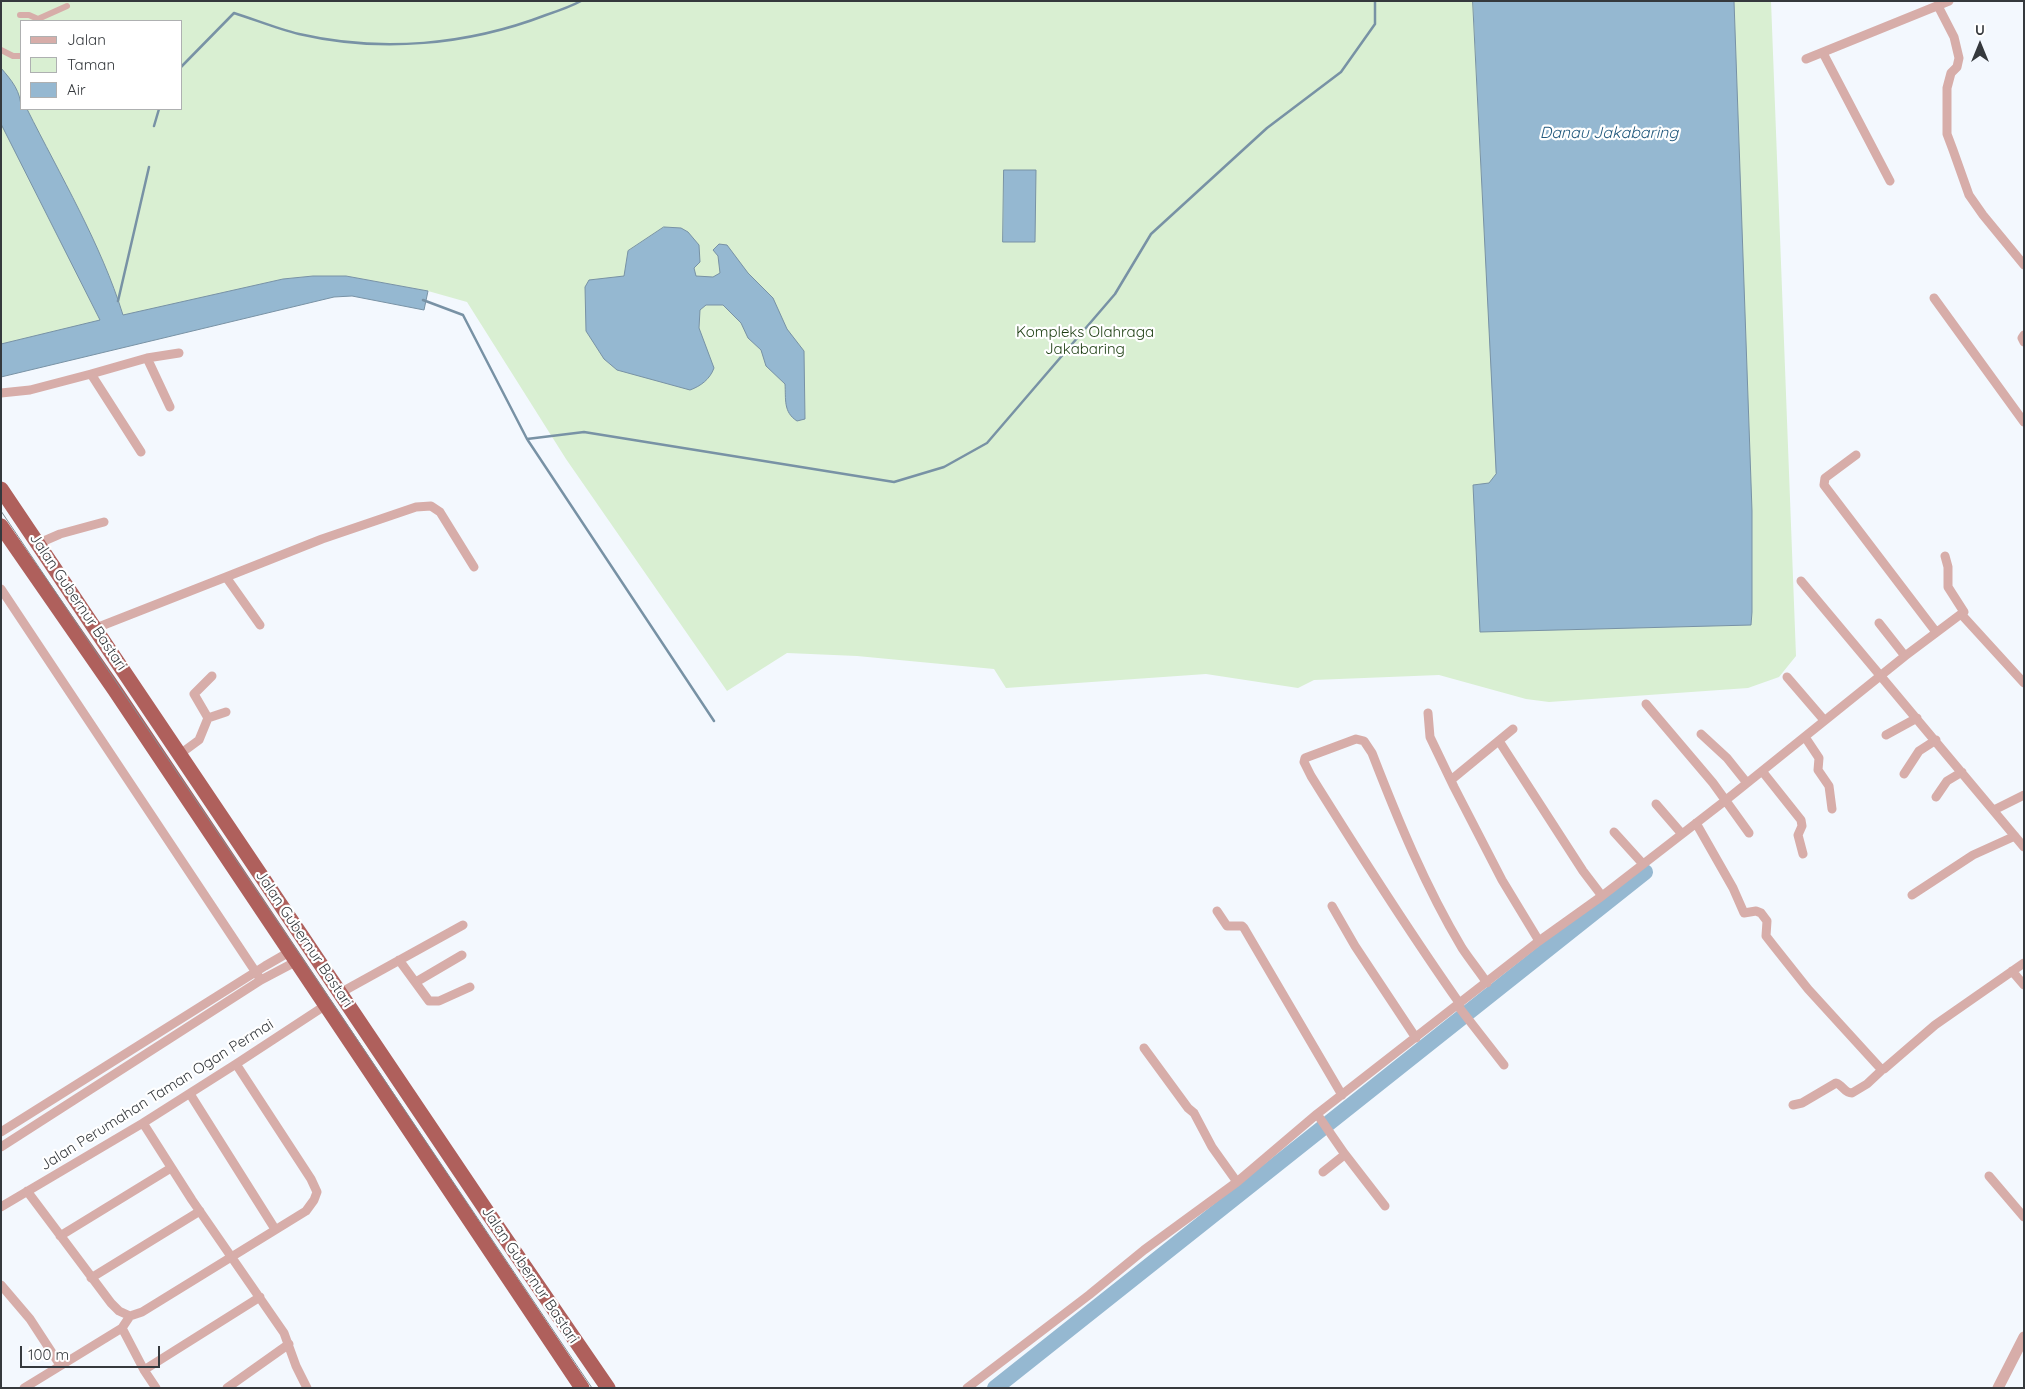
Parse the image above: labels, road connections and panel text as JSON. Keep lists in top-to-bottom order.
{
  "streets": {
    "highway": ["Jalan Gubernur Bastari"],
    "street": ["Jalan Perumahan Taman Ogan Permai"]
  },
  "crossings": [
    ["Jalan Gubernur Bastari", "Jalan Perumahan Taman Ogan Permai"]
  ],
  "water": ["Danau Jakabaring"],
  "parks": ["Kompleks Olahraga Jakabaring"],
  "legend": ["Jalan", "Taman", "Air"],
  "scale_bar": "100 m",
  "north": "top"
}
